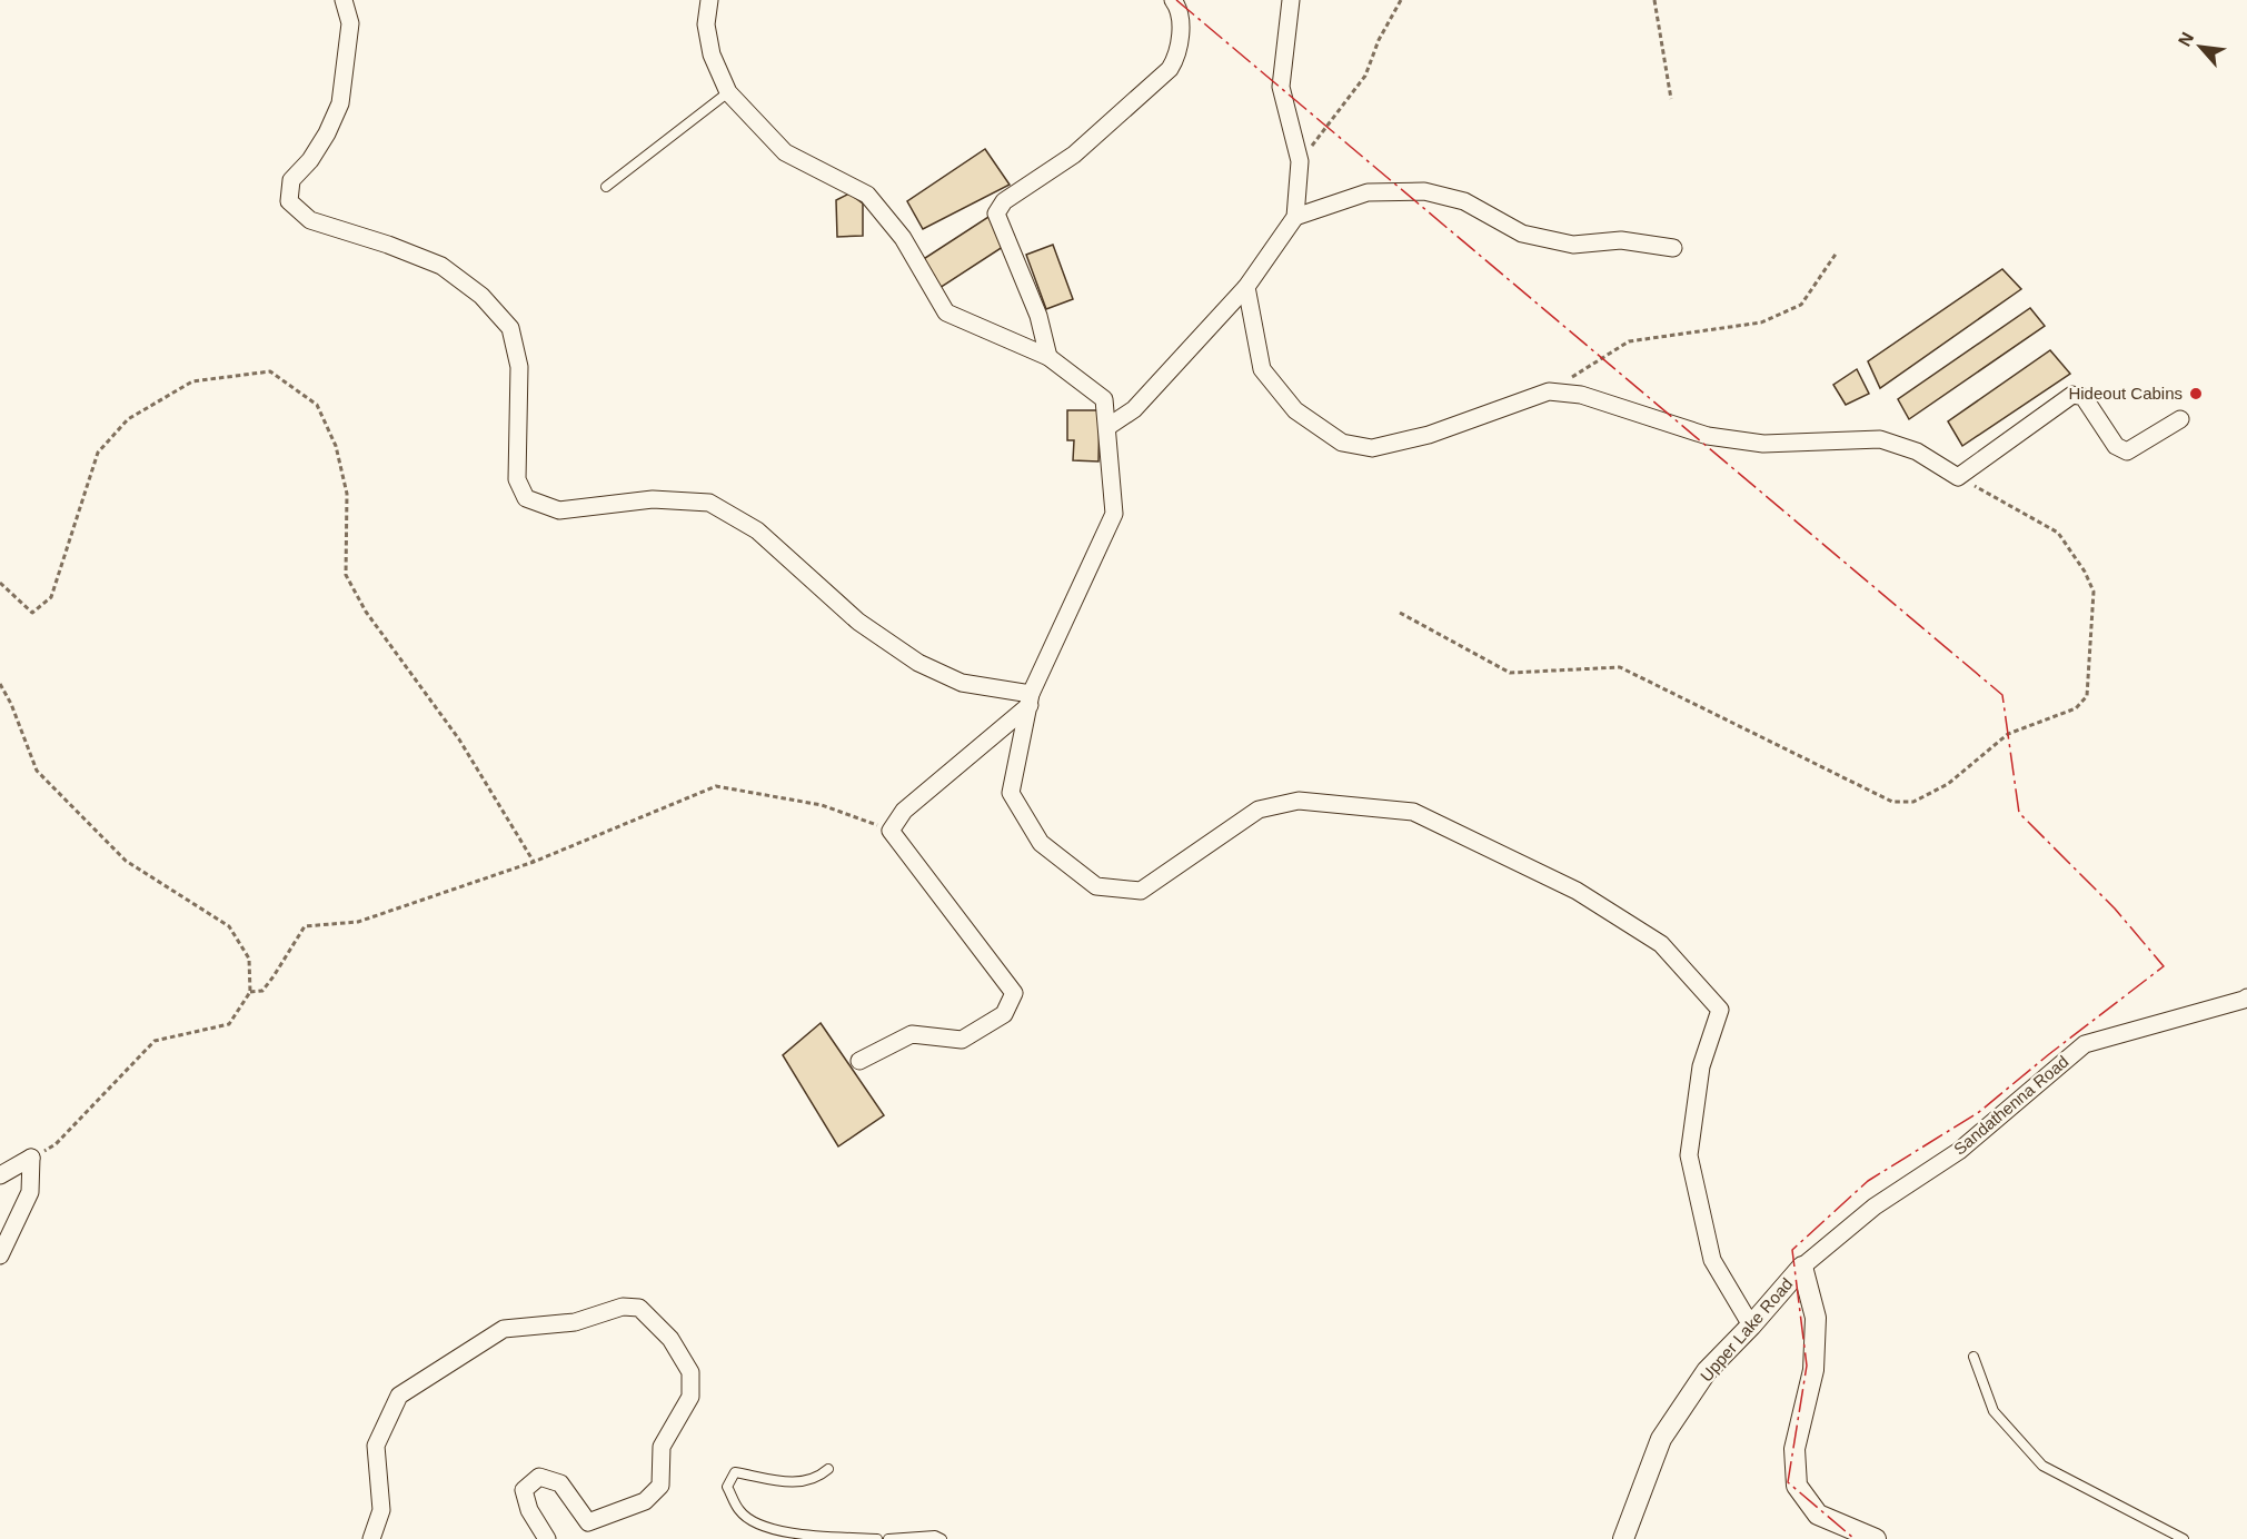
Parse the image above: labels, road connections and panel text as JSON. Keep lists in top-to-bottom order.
{
  "streets": {
    "street": ["Sandathenna Road", "Upper Lake Road"]
  },
  "crossings": [
    ["Sandathenna Road", "Upper Lake Road"]
  ],
  "places": ["Hideout Cabins"],
  "north": "top left"
}
